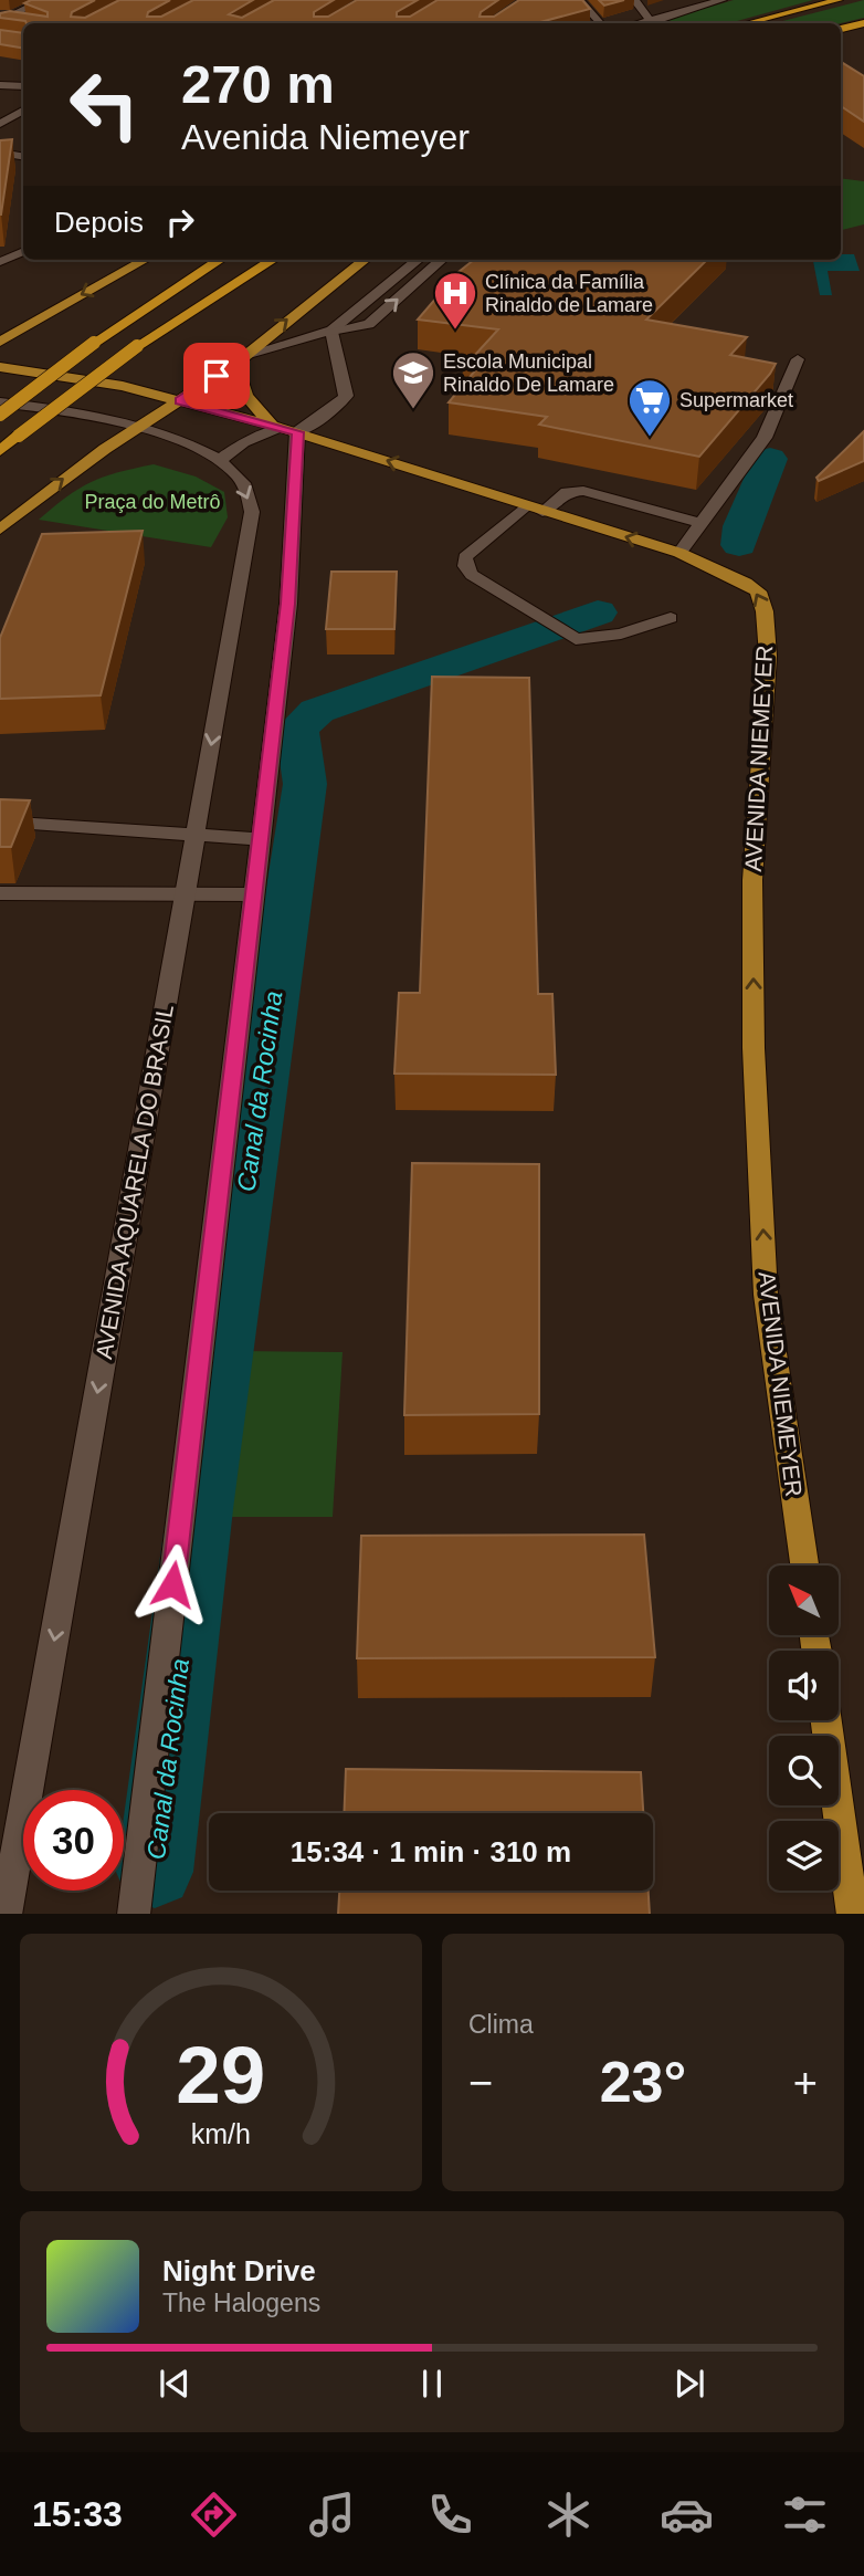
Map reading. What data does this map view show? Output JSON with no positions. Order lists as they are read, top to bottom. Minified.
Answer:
{"streets":{"main road":["AVENIDA NIEMEYER"],"street":["AVENIDA AQUARELA DO BRASIL"]},"one_way":["AVENIDA NIEMEYER"],"water":["Canal da Rocinha"],"parks":["Praça do Metrô"],"places":{"hospital":["Clínica da Família Rinaldo de Lamare"],"school or university":["Escola Municipal Rinaldo De Lamare"],"supermarket":["Supermarket"]},"north":"top left","page":{"turn":["270 m","Avenida Niemeyer"],"then":"Depois","limit":"30","trip":"15:34 · 1 min · 310 m","tile":"Clima","heat":["−","23°","+"],"song":["Night Drive","The Halogens"],"tabs":"15:33","gauge":["29","km/h"]}}
